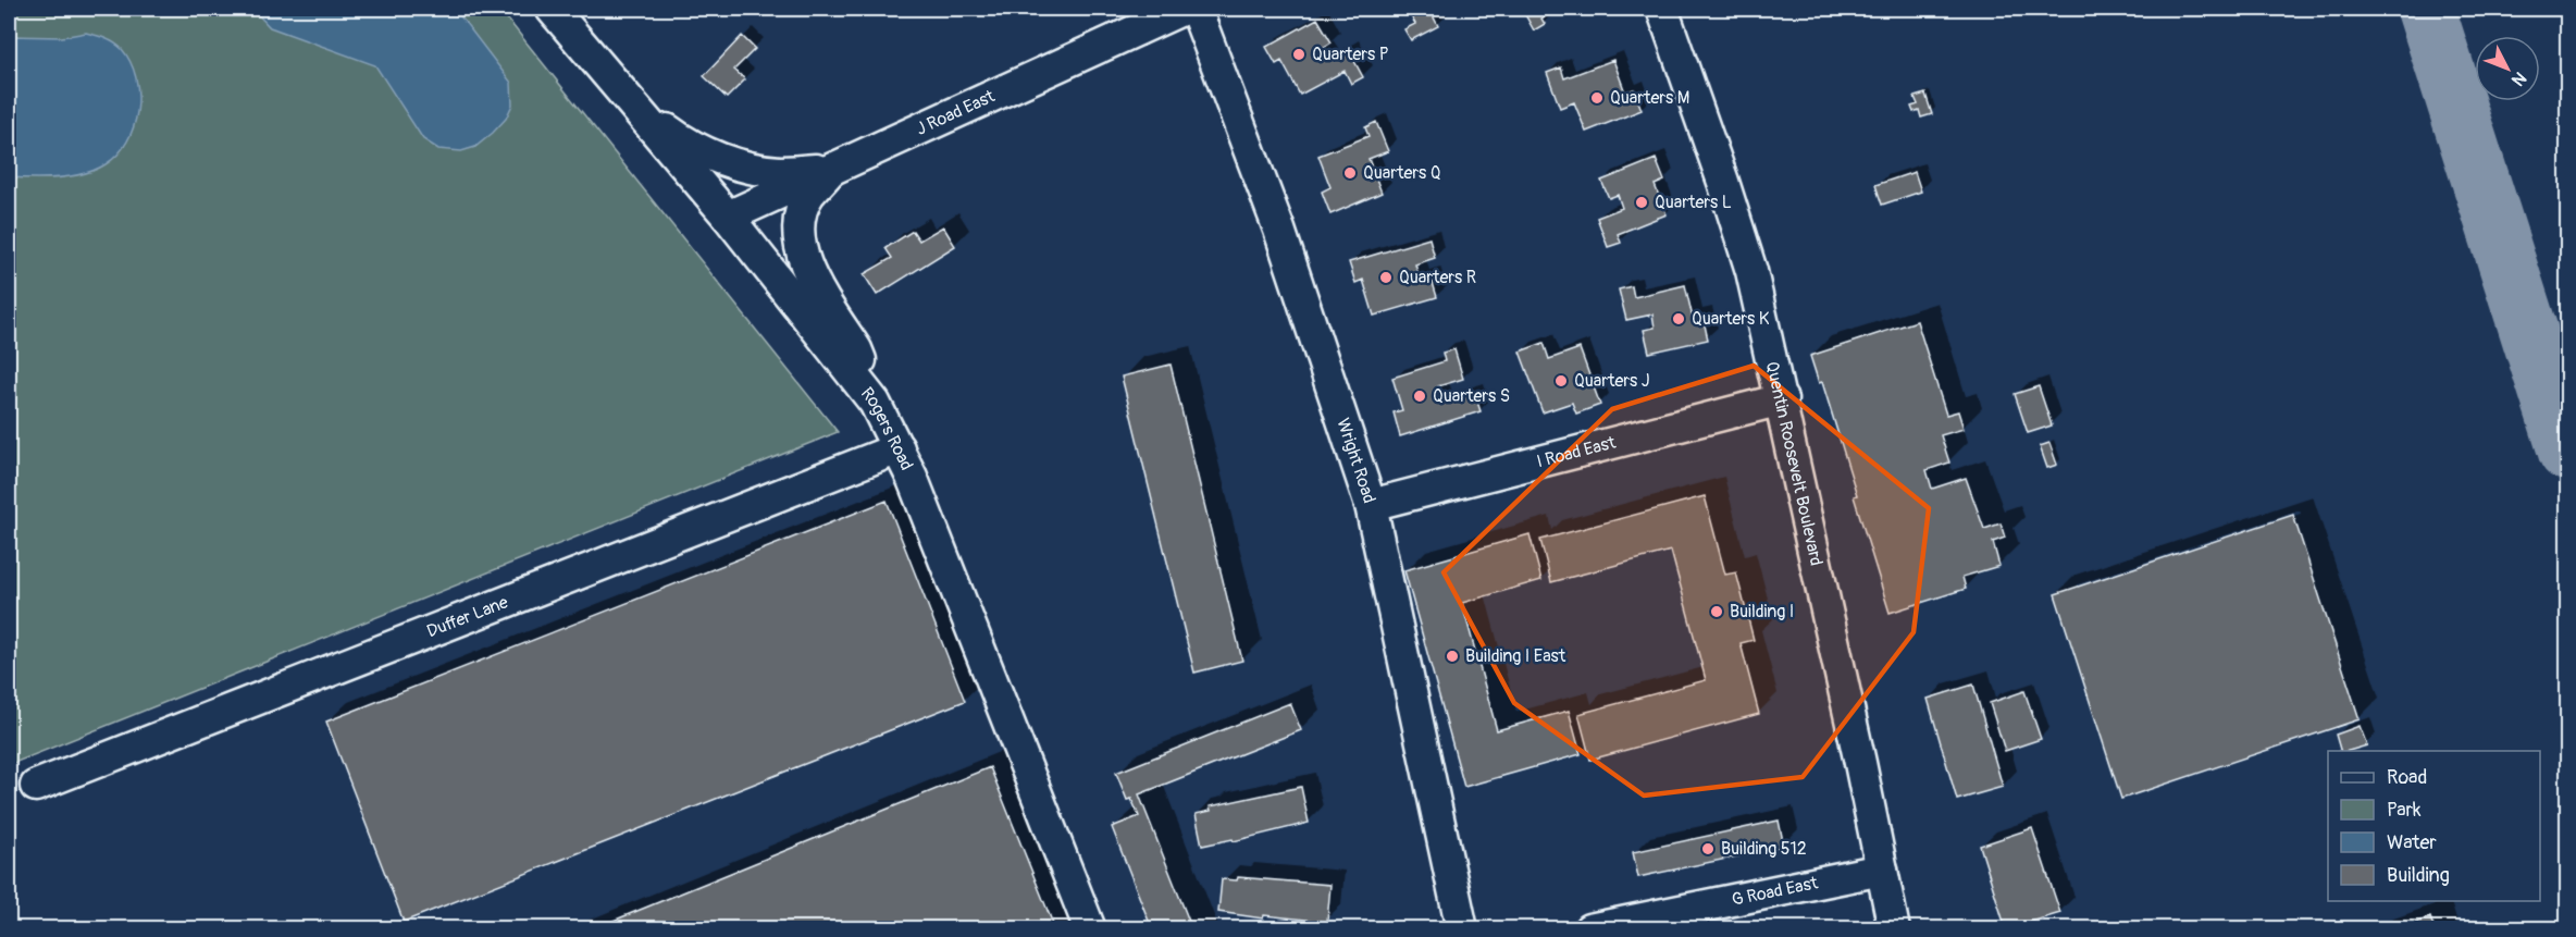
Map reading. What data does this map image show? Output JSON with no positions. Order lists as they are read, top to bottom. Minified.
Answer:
{"streets":{"street":["J Road East","Rogers Road","I Road East","Wright Road","Quentin Roosevelt Boulevard","Duffer Lane","G Road East"]},"crossings":[["J Road East","Rogers Road"],["Rogers Road","Duffer Lane"],["I Road East","Wright Road"],["I Road East","Quentin Roosevelt Boulevard"],["Quentin Roosevelt Boulevard","G Road East"]],"places":["Quarters P","Quarters M","Quarters Q","Quarters L","Quarters R","Quarters K","Quarters J","Quarters S","Building I","Building I East","Building 512"],"legend":["Road","Park","Water","Building"],"north":"bottom right"}
